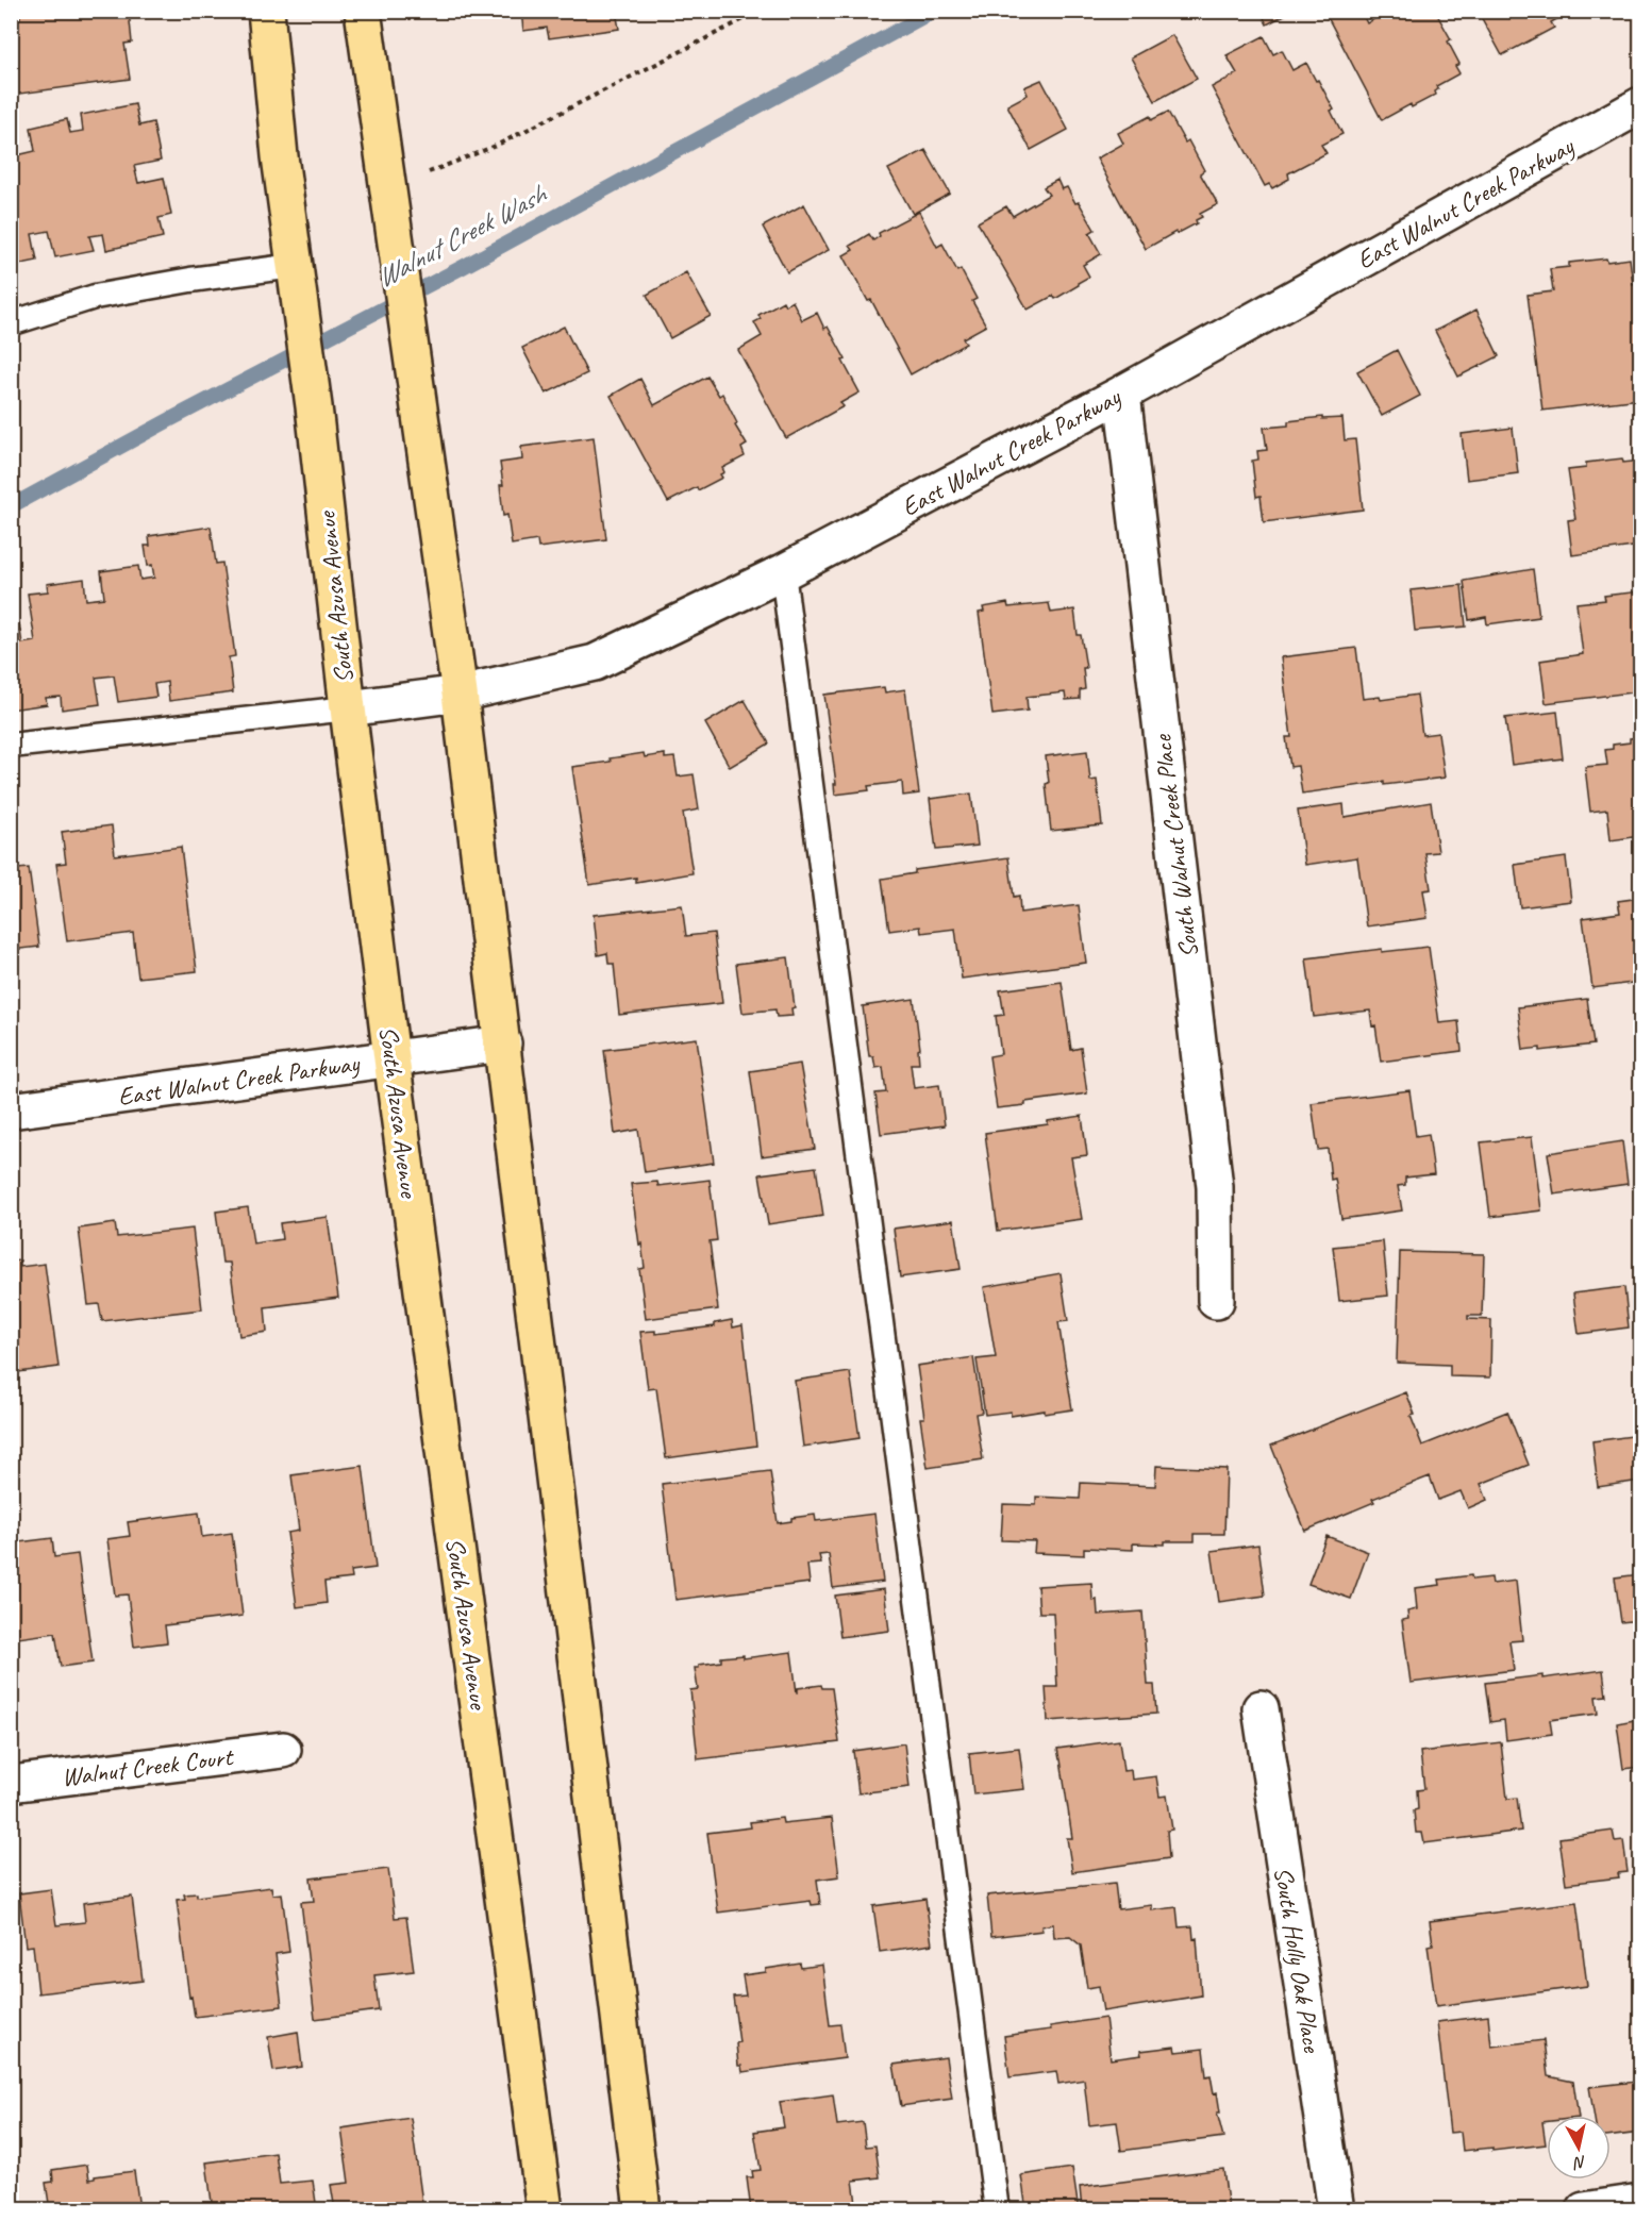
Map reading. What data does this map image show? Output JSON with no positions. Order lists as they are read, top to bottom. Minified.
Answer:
{"streets":{"main road":["South Azusa Avenue"],"street":["East Walnut Creek Parkway","South Walnut Creek Place","Walnut Creek Court","South Holly Oak Place"]},"crossings":[["East Walnut Creek Parkway","South Azusa Avenue"],["East Walnut Creek Parkway","South Walnut Creek Place"]],"water":["Walnut Creek Wash"],"north":"bottom"}
